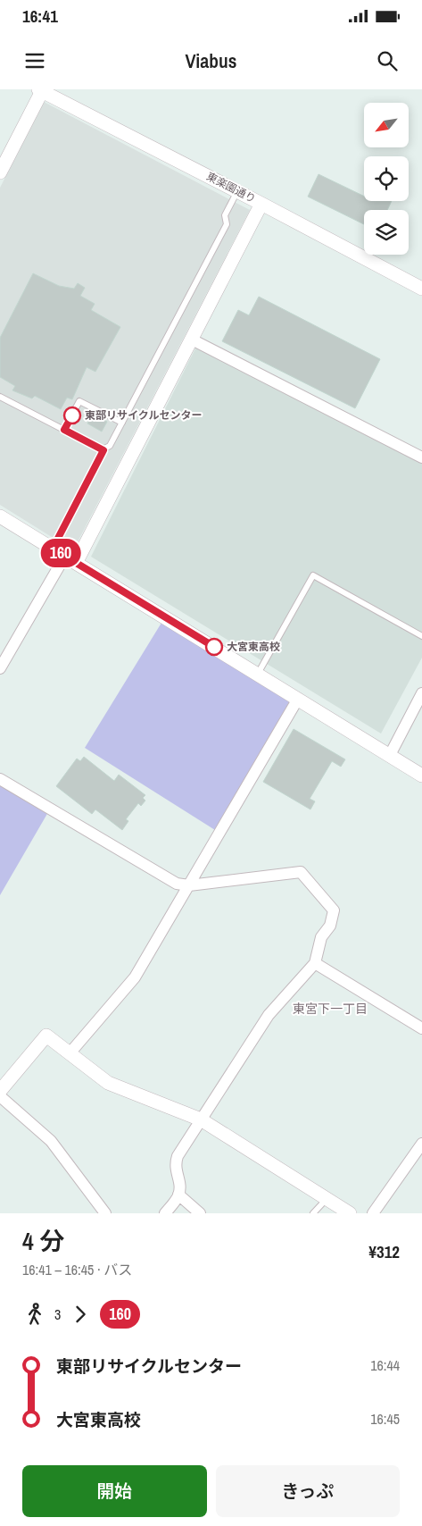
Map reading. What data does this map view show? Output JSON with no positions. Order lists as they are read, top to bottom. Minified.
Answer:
{"streets":{"street":["東楽園通り"]},"districts":["東宮下一丁目"],"places":["東部リサイクルセンター","大宮東高校"],"lines":["bus line 160"],"north":"bottom left","page":{"status":"16:41","header":"Viabus","on_map":"160","heading":["4 分","16:41 – 16:45 · バス","¥312"],"legs":["3","160"],"list":[{"name":"東部リサイクルセンター","value":"16:44"},{"name":"大宮東高校","value":"16:45"}],"buttons":["開始","きっぷ"]}}
